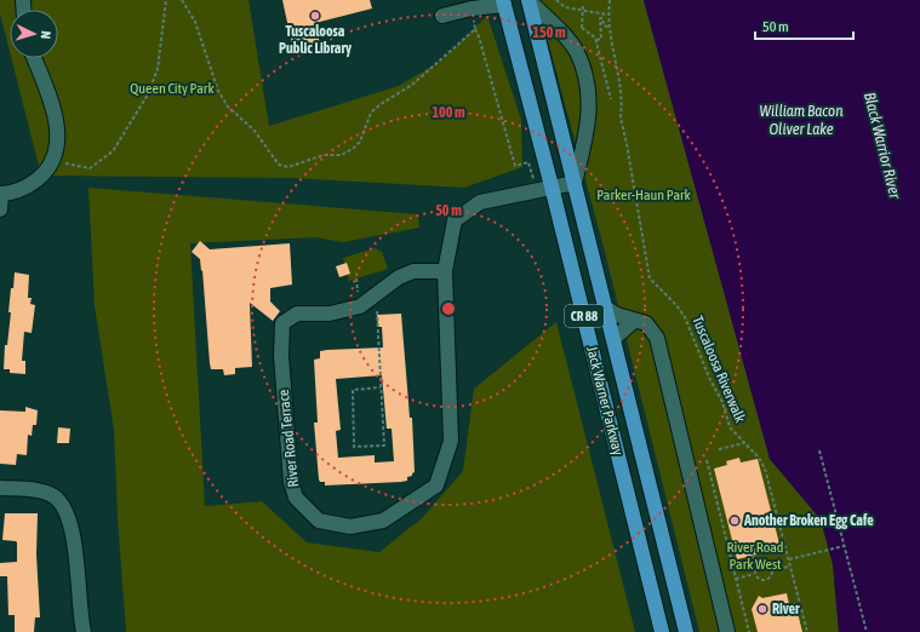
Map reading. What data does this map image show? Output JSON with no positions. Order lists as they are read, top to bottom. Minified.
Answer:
{"streets":{"main road":["CR 88","Jack Warner Parkway"],"street":["River Road Terrace"],"path":["Tuscaloosa Riverwalk"]},"crossings":[["Jack Warner Parkway","River Road Terrace"]],"water":["William Bacon Oliver Lake","Black Warrior River"],"parks":["Queen City Park","Parker-Haun Park","River Road Park West"],"places":["Tuscaloosa Public Library","Another Broken Egg Cafe","River"],"scale_bar":"50 m","north":"right","rings":["150 m","100 m","50 m"]}
